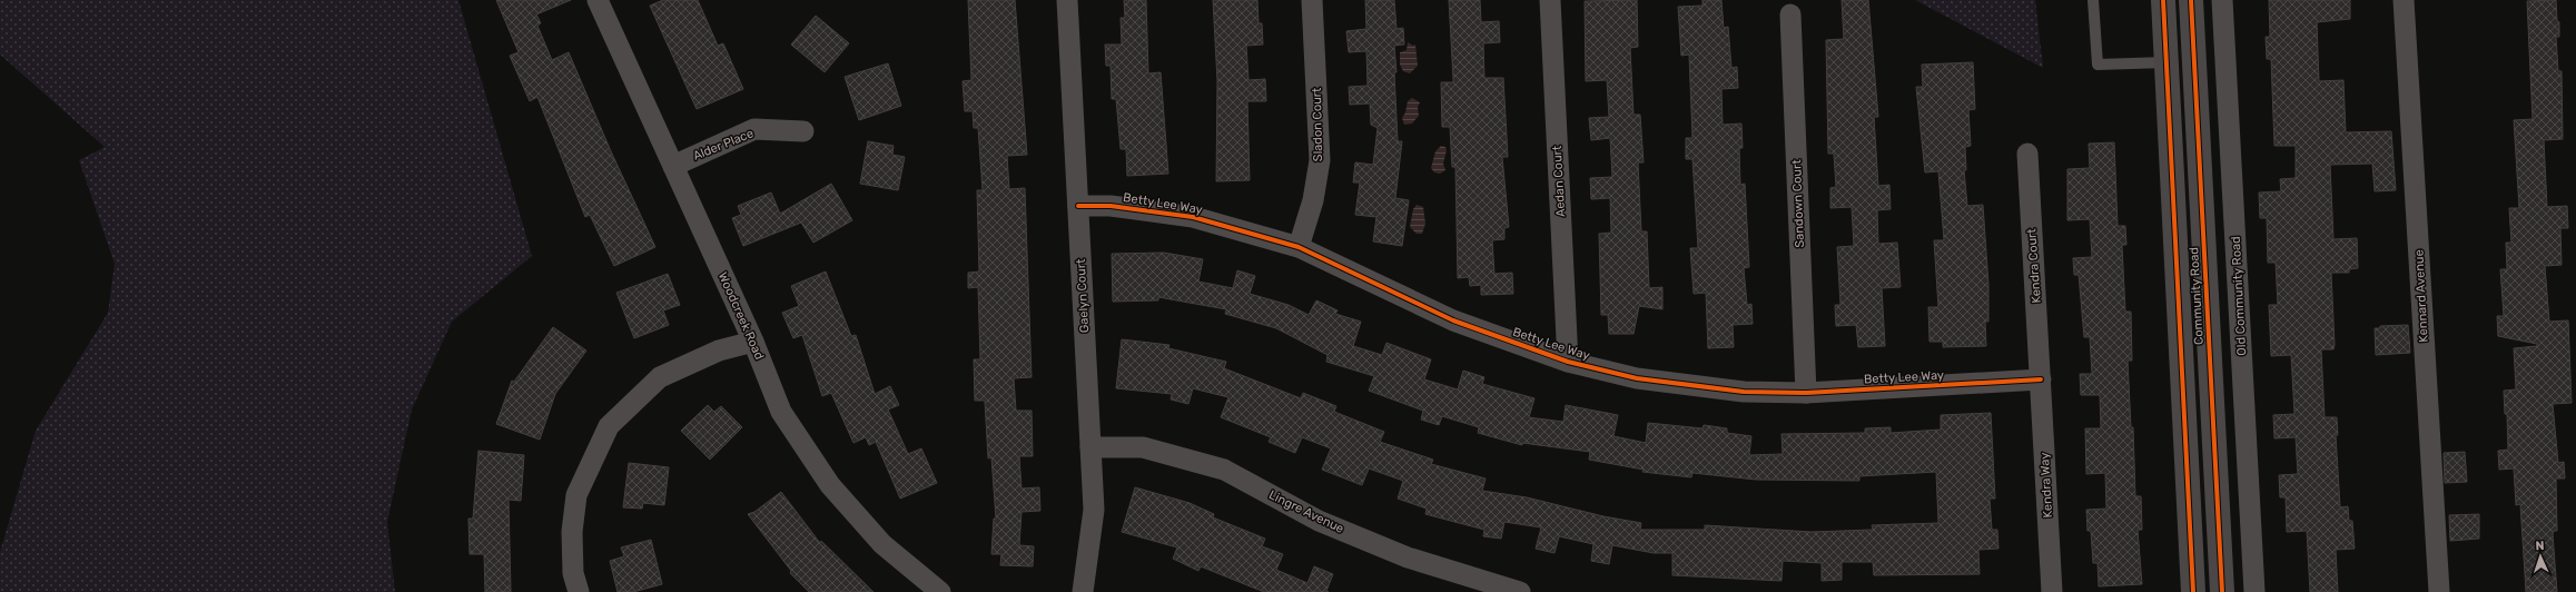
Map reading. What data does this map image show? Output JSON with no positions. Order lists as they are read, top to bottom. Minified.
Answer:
{"streets":{"main road":["Community Road"],"street":["Sladon Court","Alder Place","Aedan Court","Betty Lee Way","Sandown Court","Kendra Court","Gaelyn Court","Old Community Road","Kennard Avenue","Woodcreek Road","Kendra Way","Lingre Avenue"]},"crossings":[["Sladon Court","Betty Lee Way"],["Alder Place","Woodcreek Road"],["Aedan Court","Betty Lee Way"],["Betty Lee Way","Sandown Court"],["Betty Lee Way","Kendra Court"],["Betty Lee Way","Gaelyn Court"],["Betty Lee Way","Kendra Way"],["Kendra Court","Kendra Way"],["Gaelyn Court","Lingre Avenue"]],"north":"top"}
